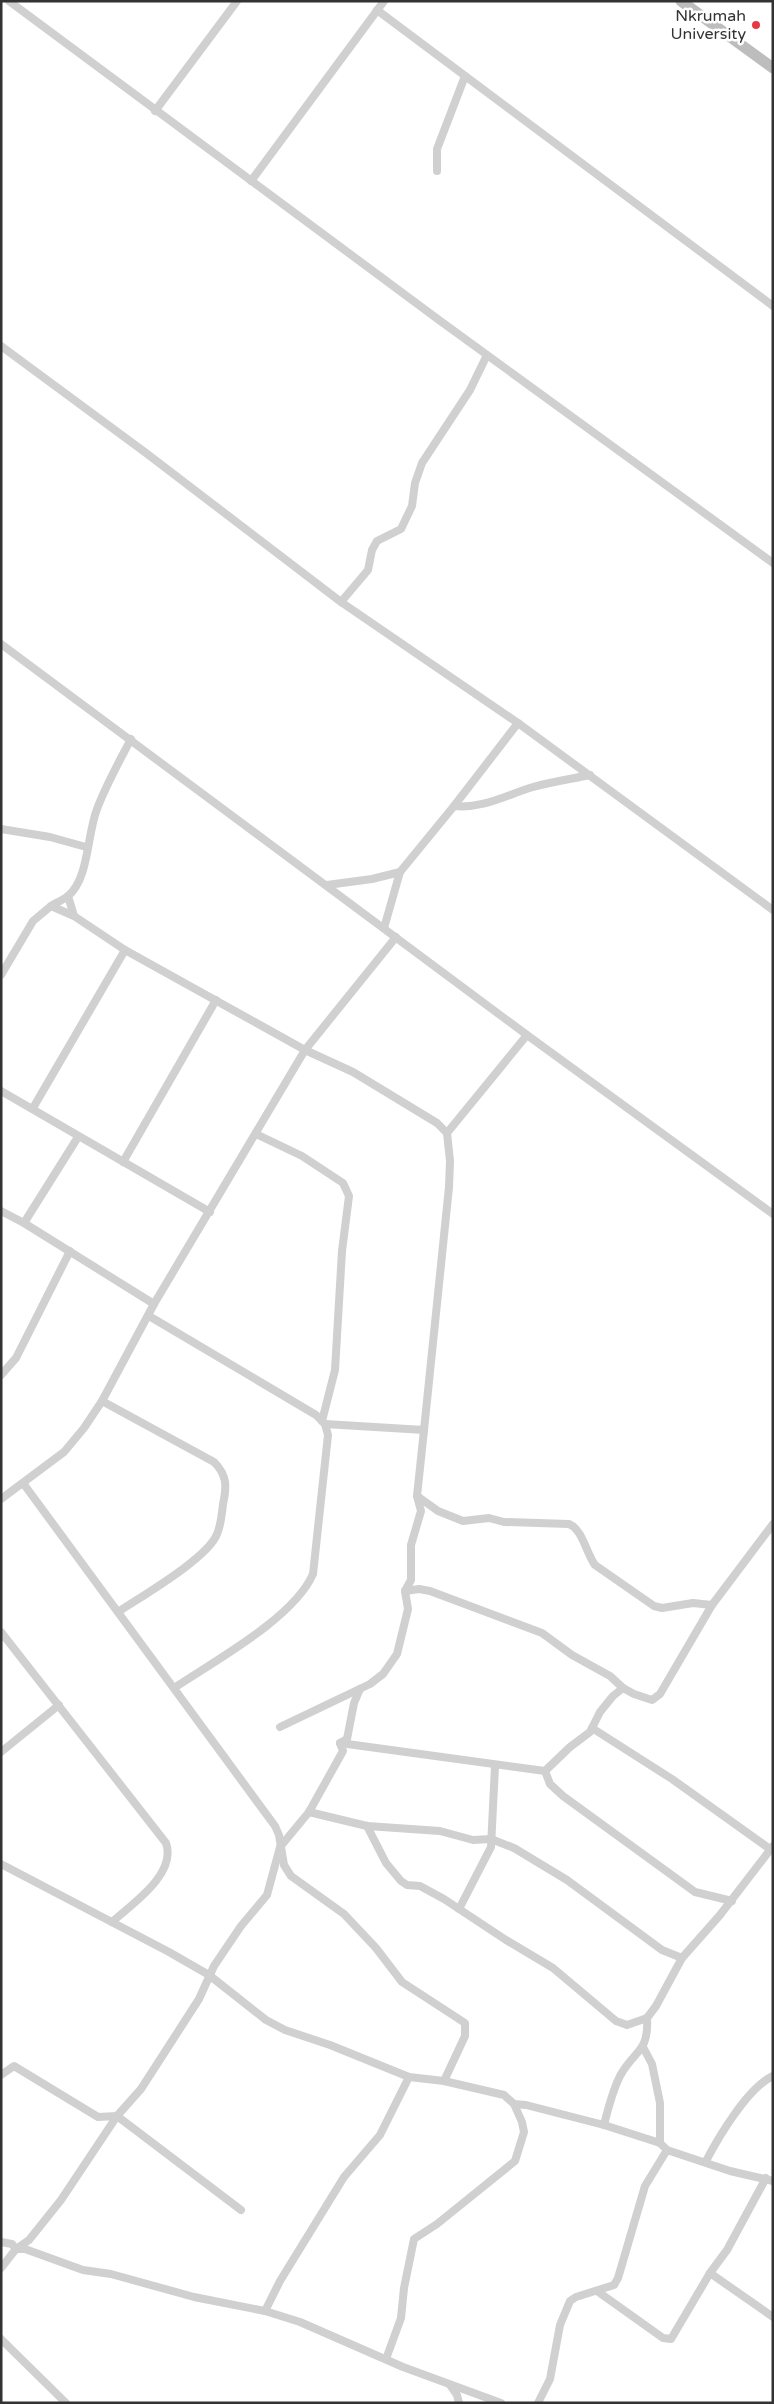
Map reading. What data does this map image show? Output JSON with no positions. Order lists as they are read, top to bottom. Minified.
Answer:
{"places":["Nkrumah University"]}
